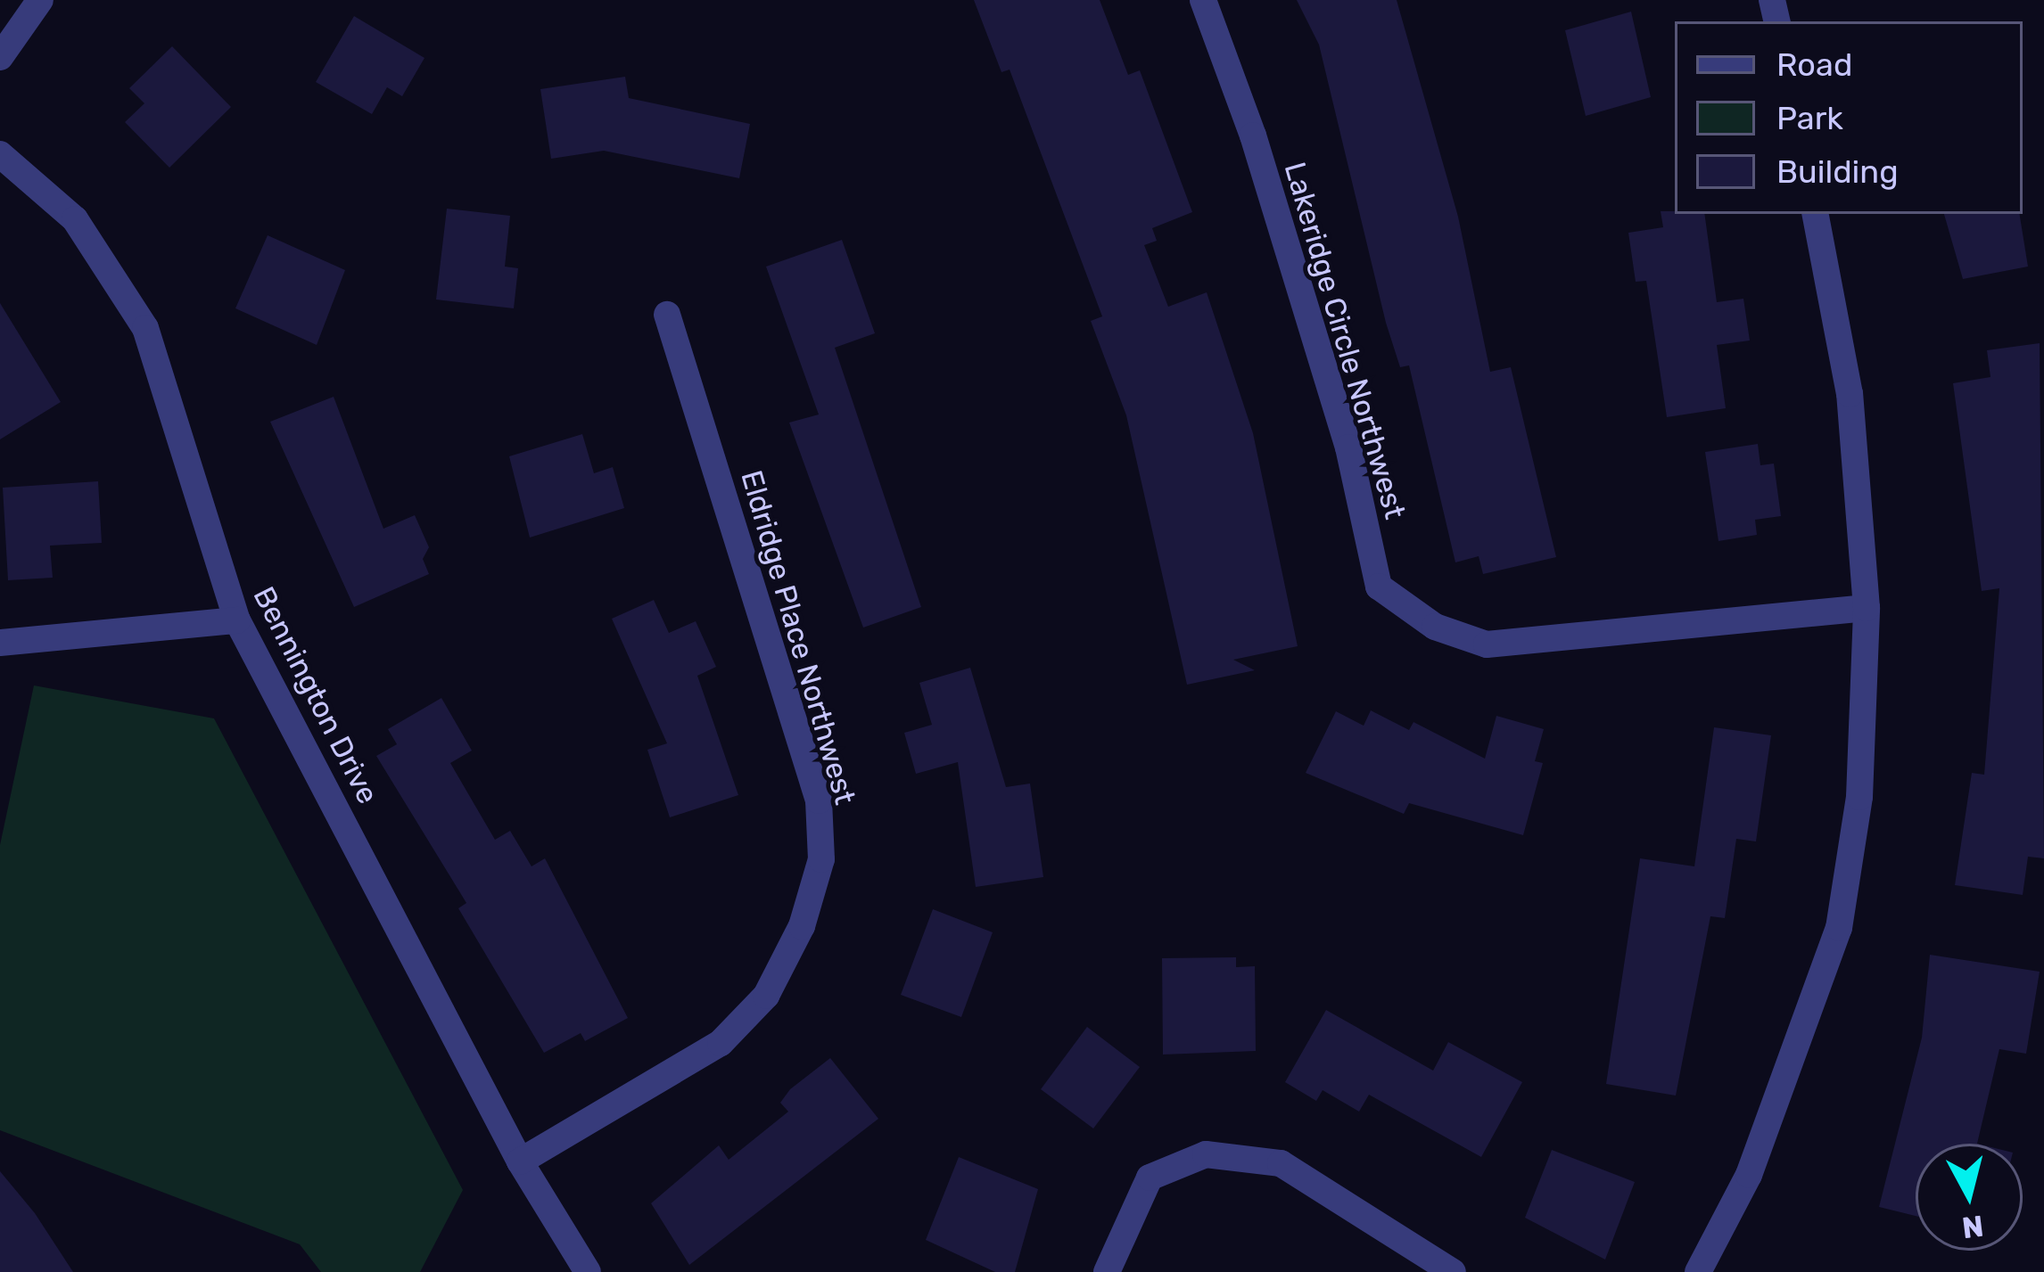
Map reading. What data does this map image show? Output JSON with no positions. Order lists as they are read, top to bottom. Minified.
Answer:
{"streets":{"street":["Lakeridge Circle Northwest","Eldridge Place Northwest","Bennington Drive"]},"crossings":[["Eldridge Place Northwest","Bennington Drive"]],"legend":["Road","Park","Building"],"north":"bottom"}
